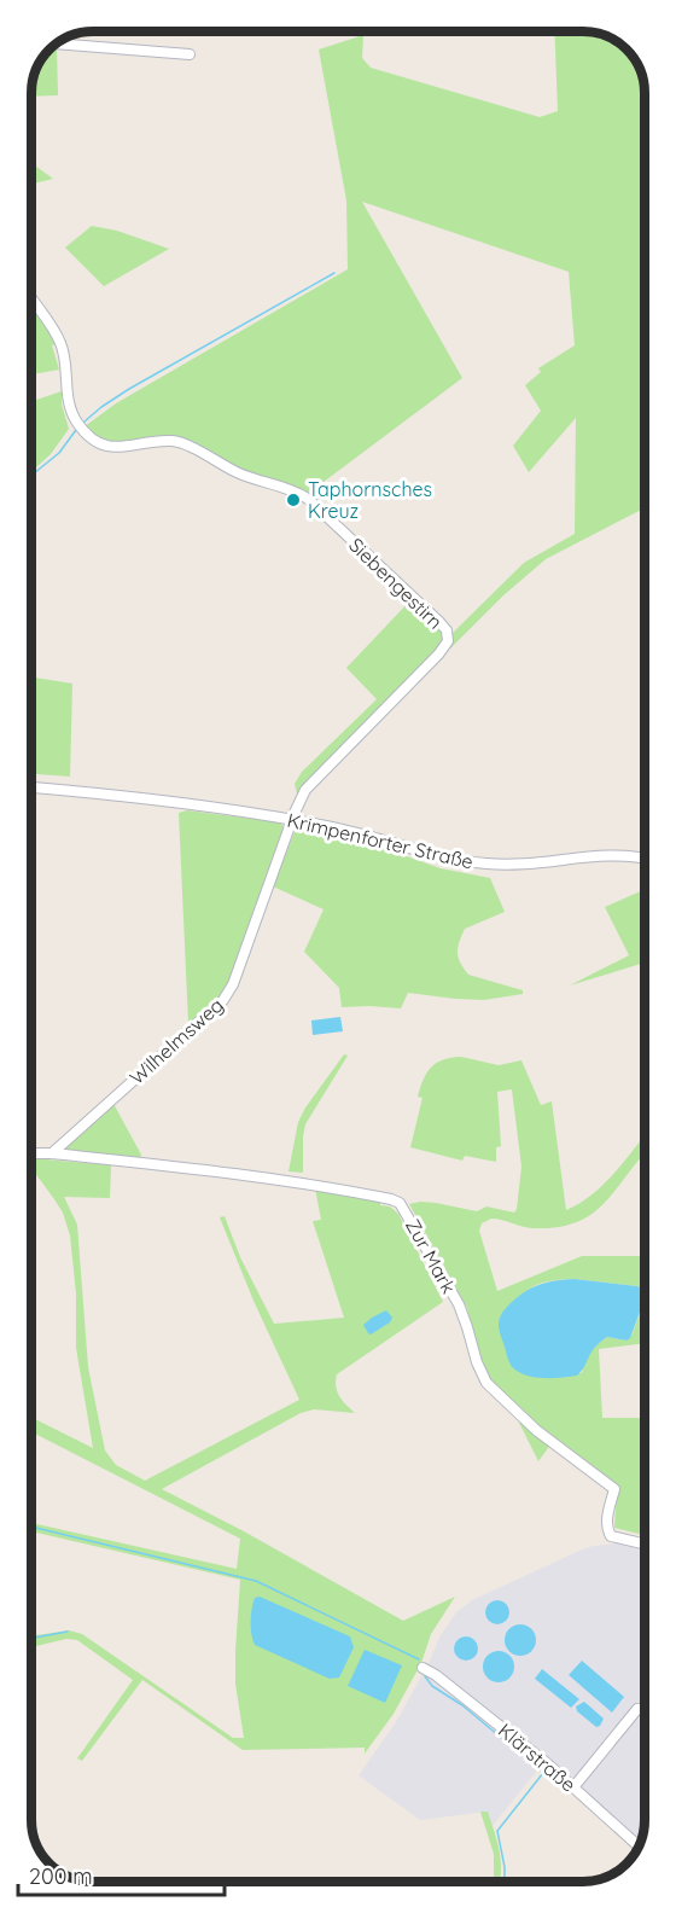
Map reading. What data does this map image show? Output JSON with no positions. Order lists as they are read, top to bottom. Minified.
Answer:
{"streets":{"street":["Siebengestirn","Krimpenforter Straße","Wilhelmsweg","Zur Mark","Klärstraße"]},"crossings":[["Siebengestirn","Krimpenforter Straße"],["Siebengestirn","Wilhelmsweg"],["Krimpenforter Straße","Wilhelmsweg"],["Wilhelmsweg","Zur Mark"]],"places":["Taphornsches Kreuz"],"scale_bar":"200 m"}
